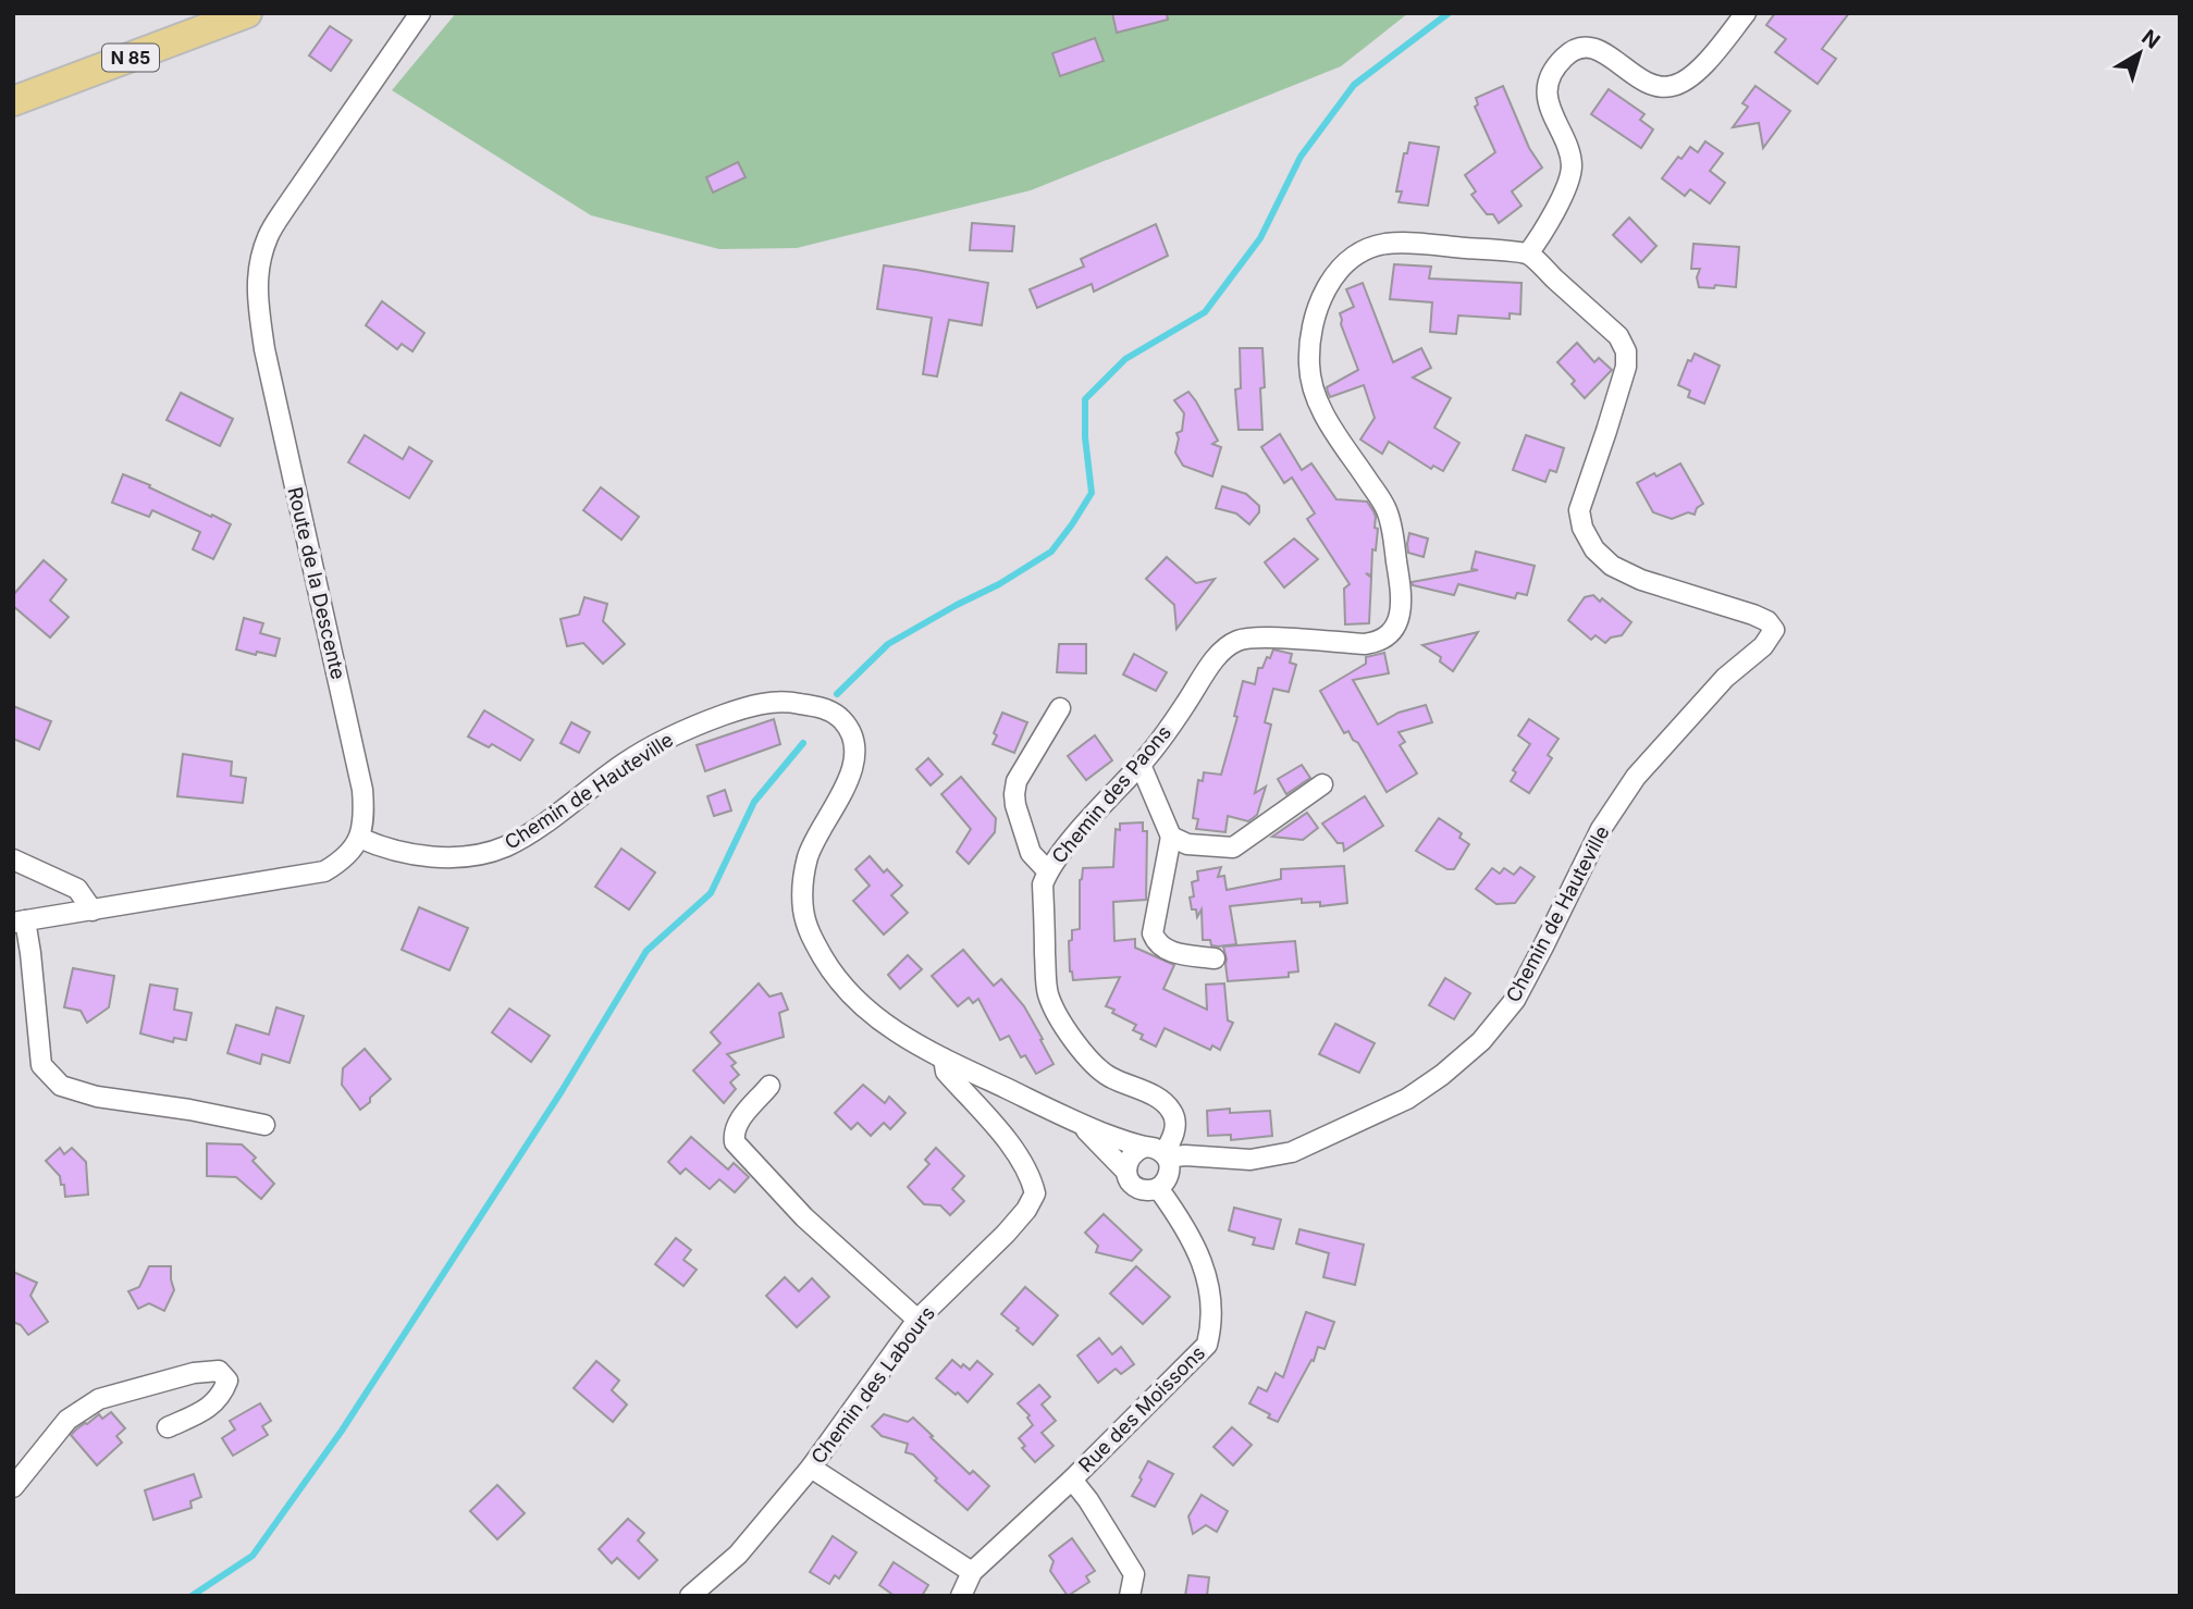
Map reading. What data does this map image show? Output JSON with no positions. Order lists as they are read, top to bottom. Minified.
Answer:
{"streets":{"main road":["N 85"],"street":["Route de la Descente","Chemin de Hauteville","Chemin des Paons","Chemin des Labours","Rue des Moissons"]},"crossings":[["Route de la Descente","Chemin de Hauteville"],["Chemin de Hauteville","Chemin des Paons"],["Chemin de Hauteville","Chemin des Labours"],["Chemin de Hauteville","Rue des Moissons"],["Chemin des Paons","Rue des Moissons"]],"north":"top right"}
